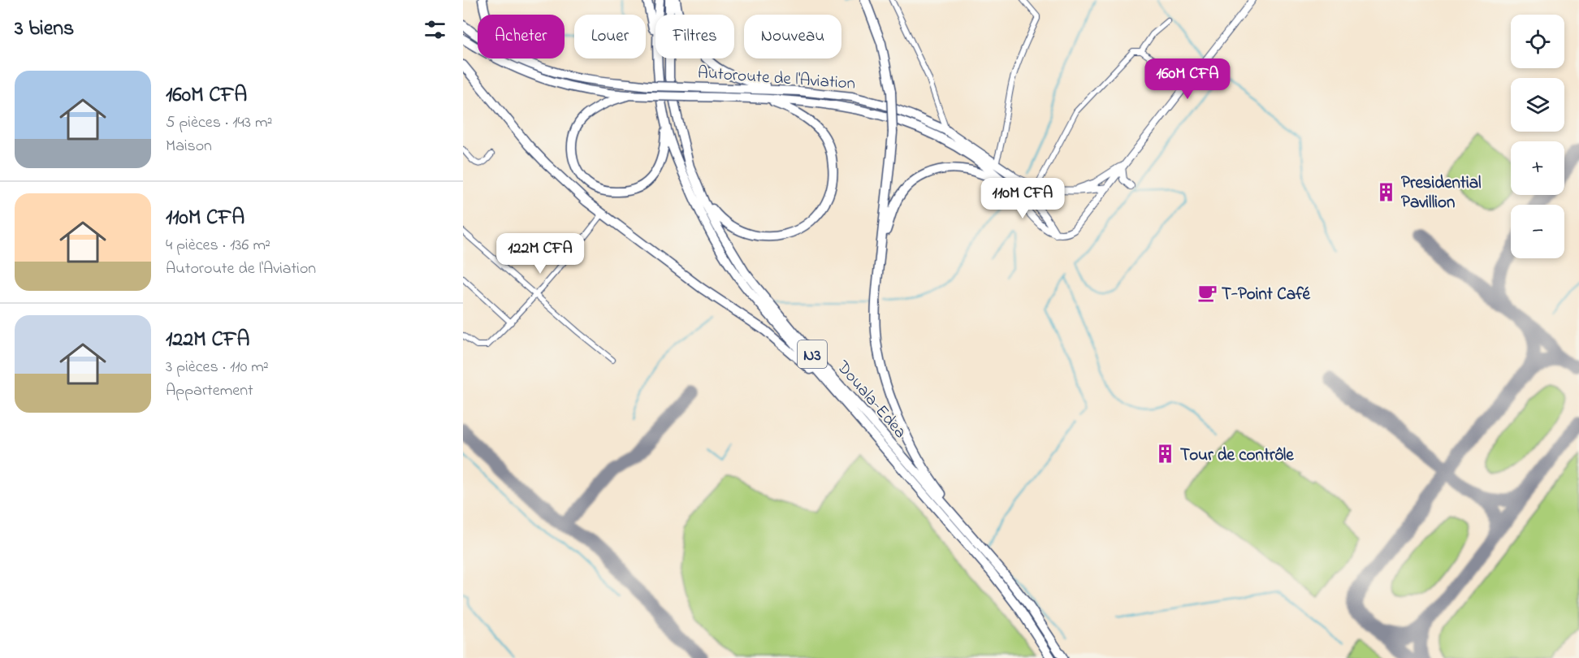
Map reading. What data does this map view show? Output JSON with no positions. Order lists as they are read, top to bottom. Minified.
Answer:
{"streets":{"highway":["Autoroute de l'Aviation","N3","Douala-Edea"]},"places":{"building":["Presidential Pavillion","Tour de contrôle"],"cafe":["T-Point Café"]},"page":{"heading":"3 biens","map_buttons":["+","−"],"chip":["Acheter","Louer","Filtres","Nouveau"],"list":[{"name":"160M CFA","note":"5 pièces · 143 m² · Maison"},{"name":"110M CFA","note":"4 pièces · 136 m² · Autoroute de l'Aviation"},{"name":"122M CFA","note":"3 pièces · 110 m² · Appartement"}],"price":["160M CFA","110M CFA","122M CFA"]}}
